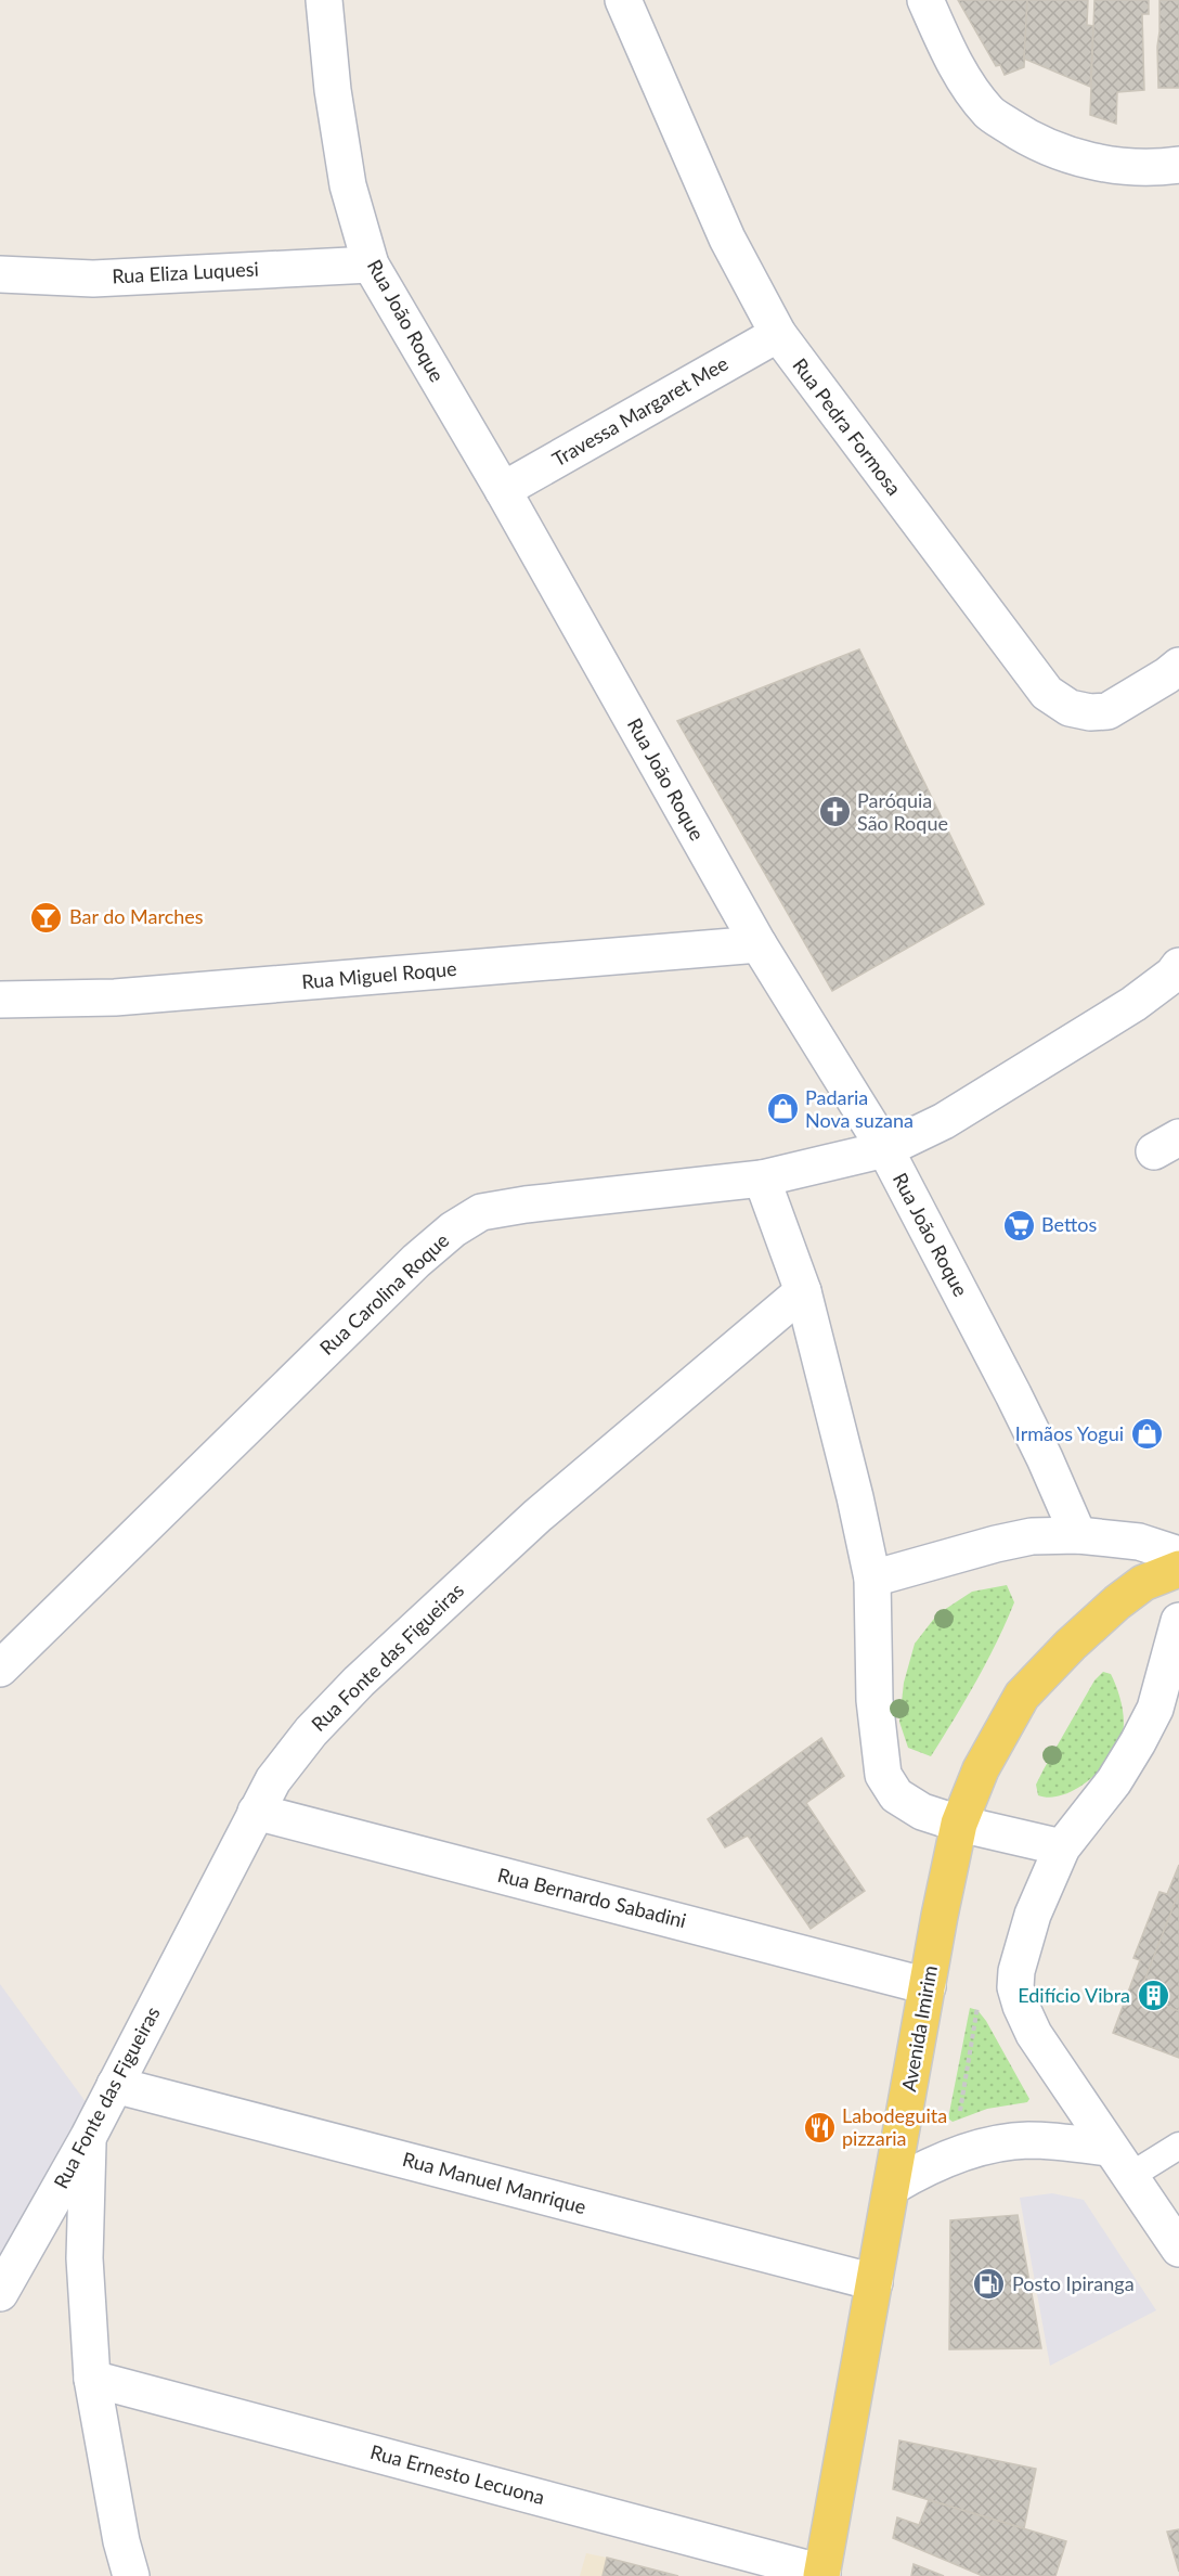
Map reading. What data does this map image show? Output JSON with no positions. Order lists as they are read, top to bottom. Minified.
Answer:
{"streets":{"main road":["Avenida Imirim"],"street":["Rua Eliza Luquesi","Rua João Roque","Travessa Margaret Mee","Rua Pedra Formosa","Rua Miguel Roque","Rua Carolina Roque","Rua Fonte das Figueiras","Rua Bernardo Sabadini","Rua Manuel Manrique","Rua Ernesto Lecuona"]},"crossings":[["Rua Eliza Luquesi","Rua João Roque"],["Rua João Roque","Travessa Margaret Mee"],["Rua João Roque","Rua Miguel Roque"],["Rua João Roque","Rua Carolina Roque"],["Travessa Margaret Mee","Rua Pedra Formosa"],["Rua Fonte das Figueiras","Rua Bernardo Sabadini"],["Rua Fonte das Figueiras","Rua Manuel Manrique"],["Rua Bernardo Sabadini","Avenida Imirim"],["Avenida Imirim","Rua Manuel Manrique"],["Avenida Imirim","Rua Ernesto Lecuona"]],"places":{"church":["Paróquia São Roque"],"bar":["Bar do Marches"],"shop":["Padaria Nova suzana","Irmãos Yogui"],"supermarket":["Bettos"],"building":["Edifício Vibra"],"restaurant":["Labodeguita pizzaria"],"fuel station":["Posto Ipiranga"]}}
